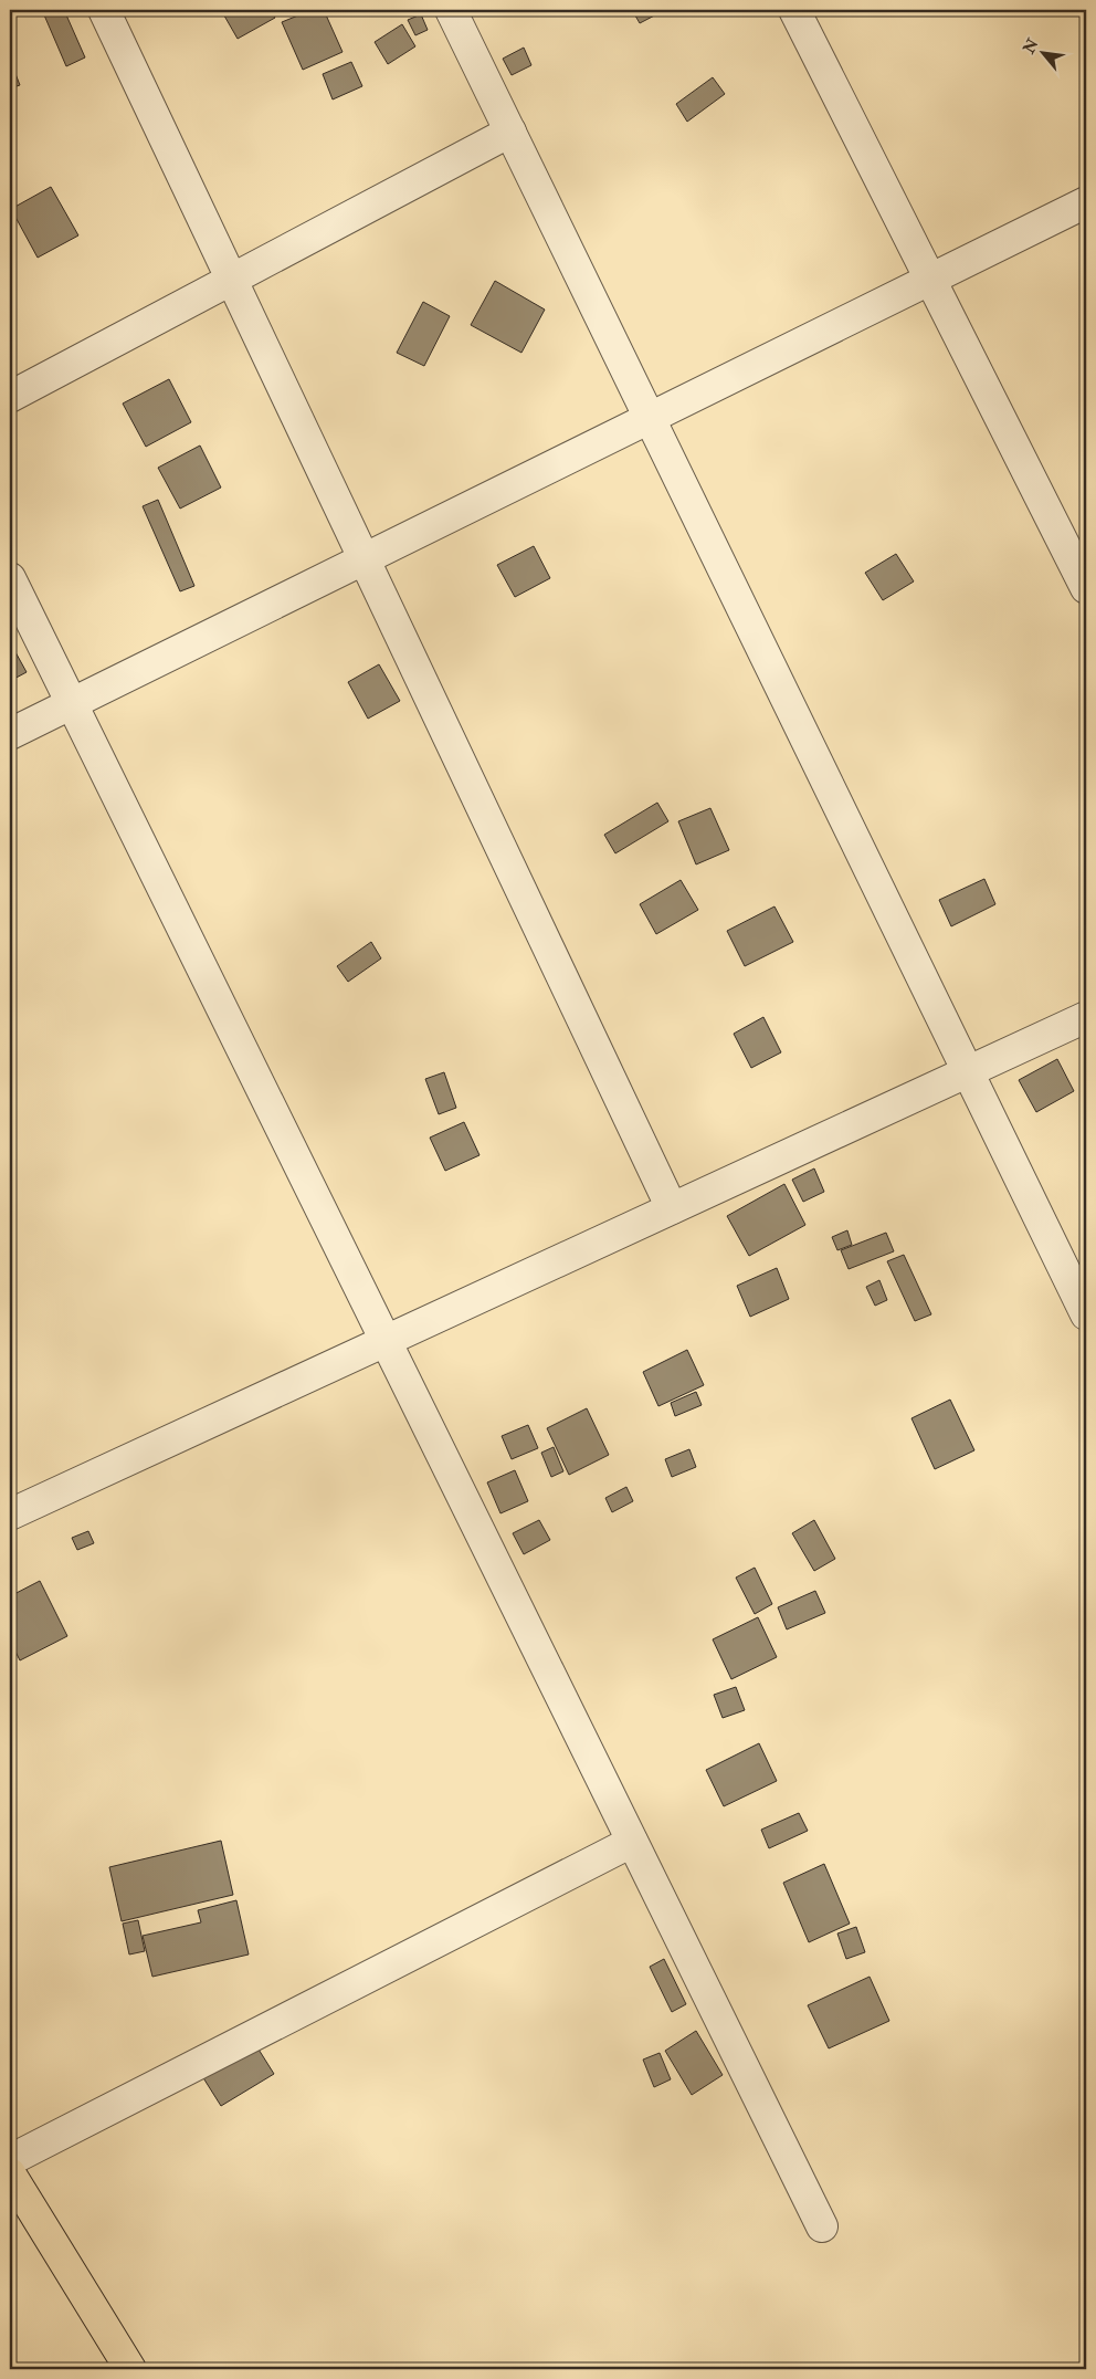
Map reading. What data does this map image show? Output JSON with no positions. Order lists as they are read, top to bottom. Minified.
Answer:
{"north":"top left"}
